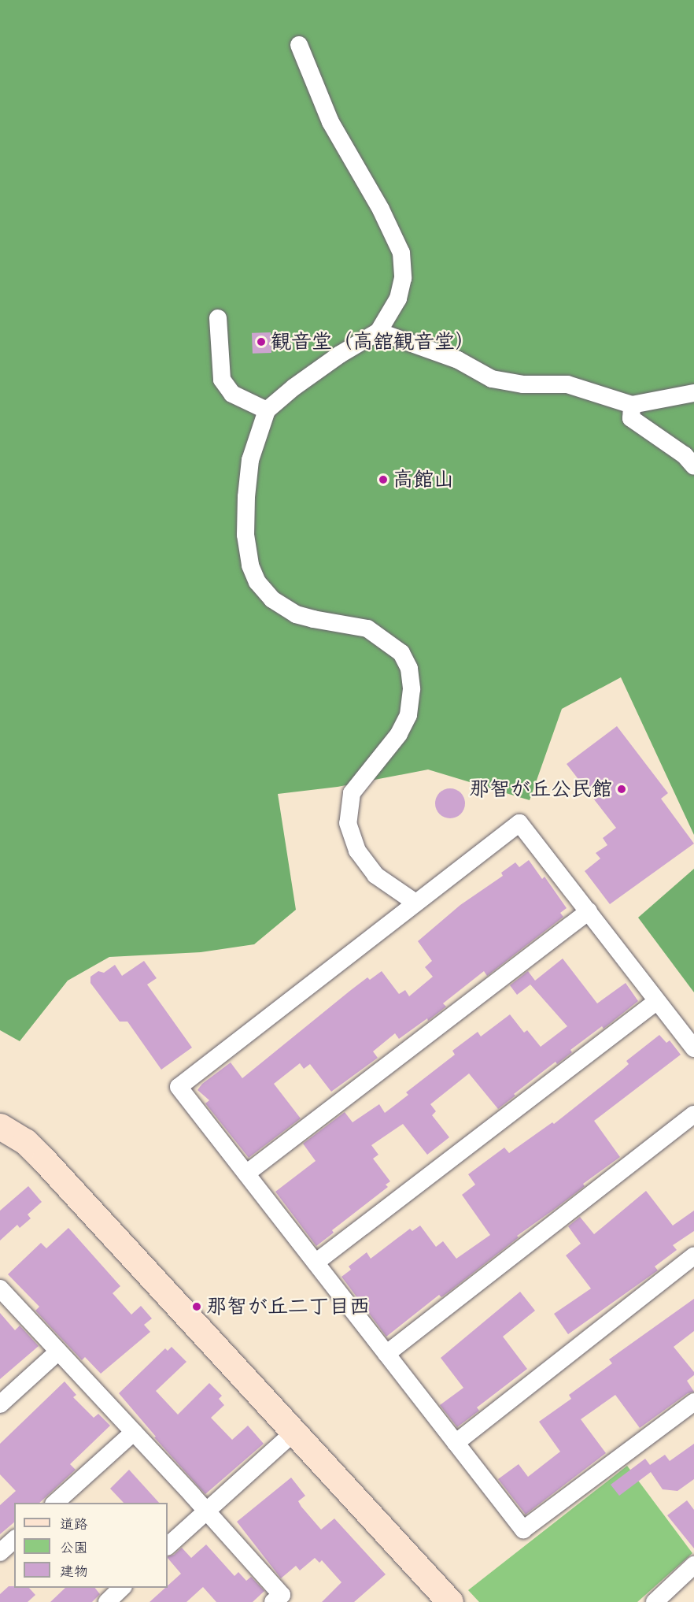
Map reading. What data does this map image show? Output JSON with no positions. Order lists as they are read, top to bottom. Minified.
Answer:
{"places":["観音堂（高舘観音堂）","高館山","那智が丘公民館","那智が丘二丁目西"],"legend":["道路","公園","建物"]}
